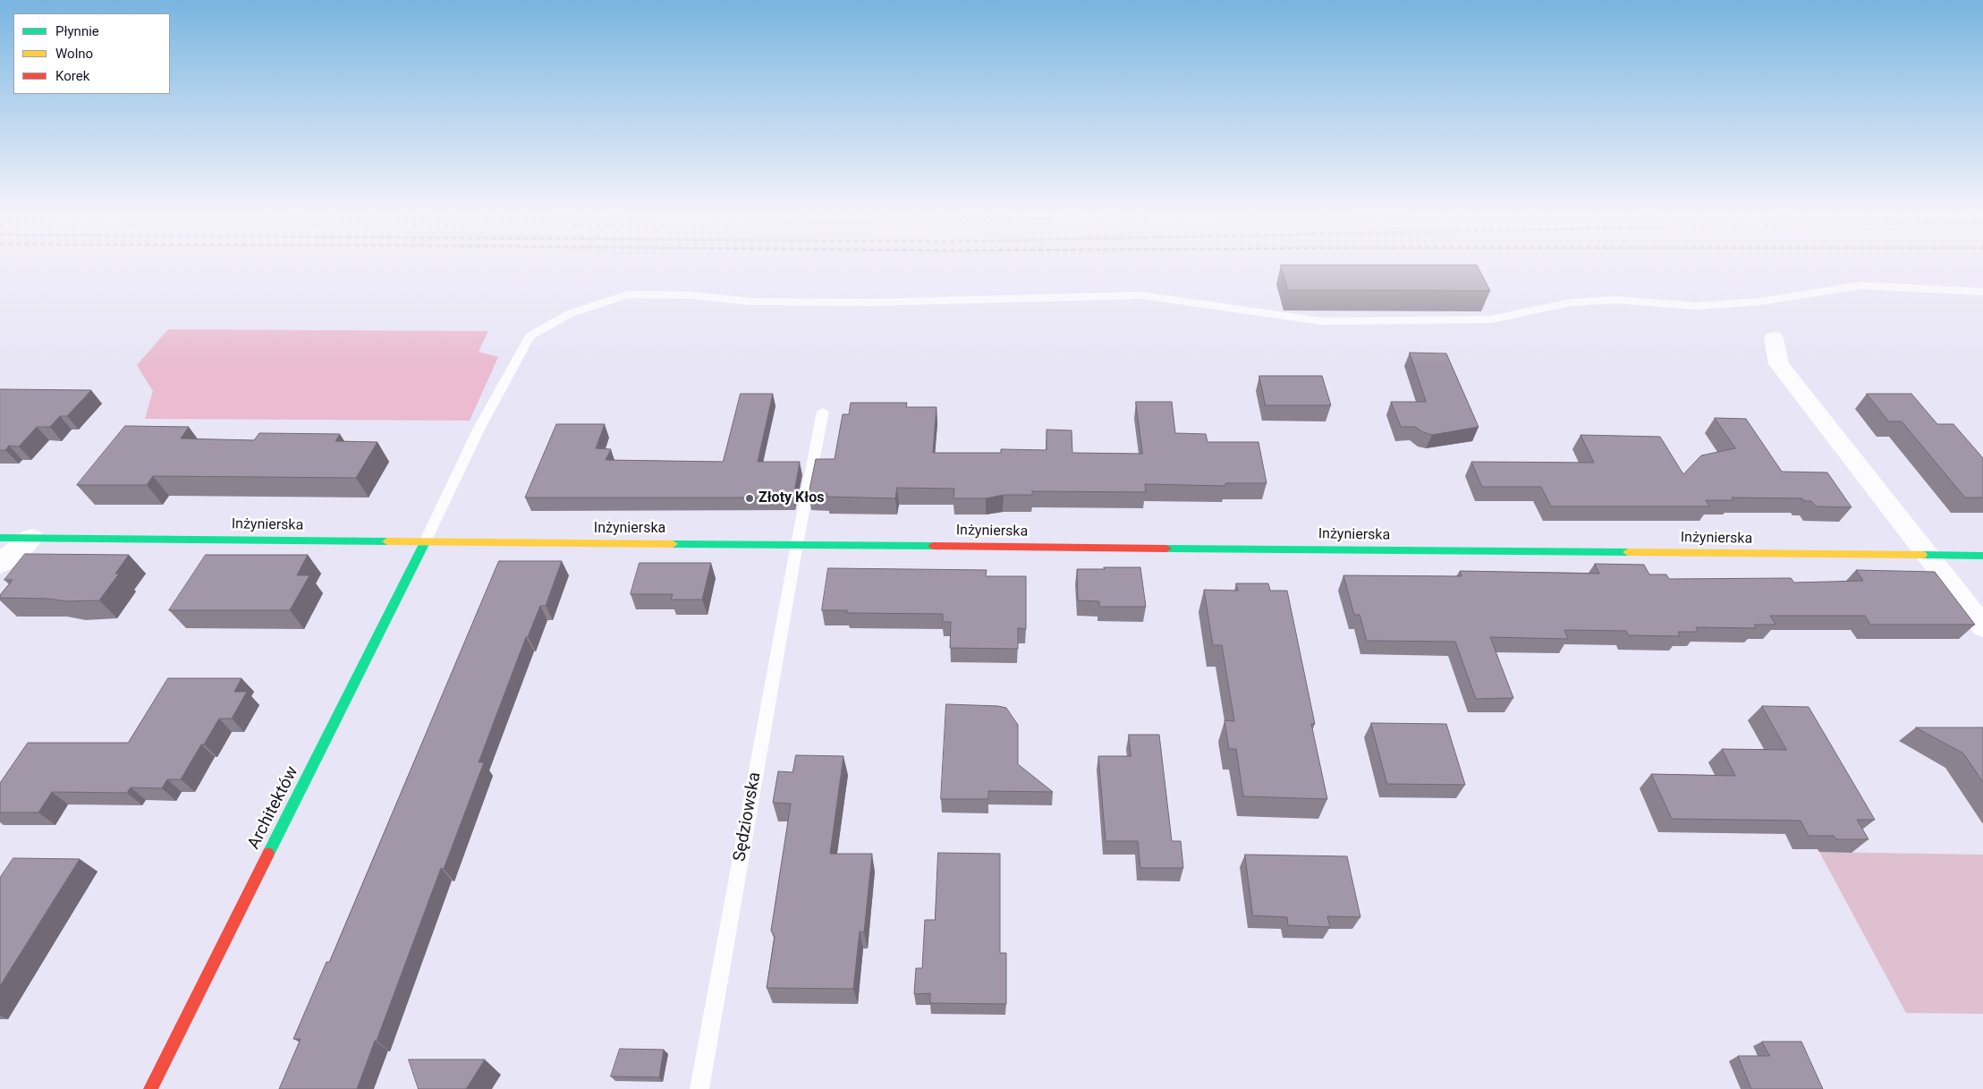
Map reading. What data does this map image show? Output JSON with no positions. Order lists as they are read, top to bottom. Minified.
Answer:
{"streets":{"street":["Inżynierska","Architektów"],"lane":["Sędziowska"]},"crossings":[["Inżynierska","Architektów"],["Inżynierska","Sędziowska"]],"places":["Złoty Kłos"],"legend":["Płynnie","Wolno","Korek"]}
